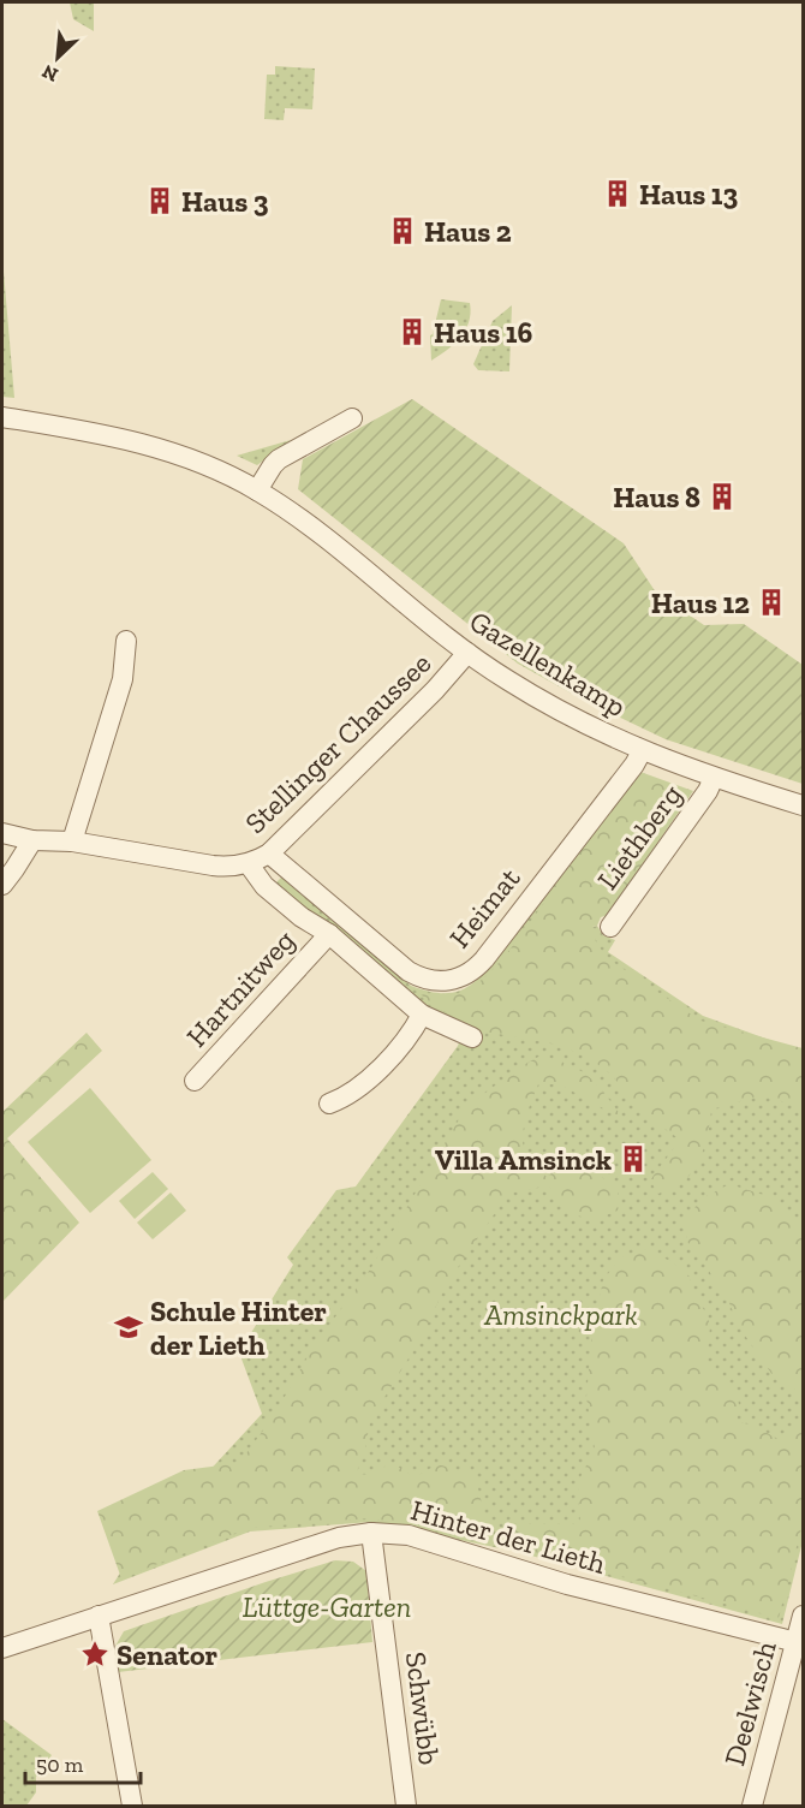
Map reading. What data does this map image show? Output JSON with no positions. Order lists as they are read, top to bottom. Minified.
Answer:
{"streets":{"street":["Gazellenkamp","Stellinger Chaussee","Liethberg","Heimat","Hartnitweg","Hinter der Lieth","Deelwisch","Schwübb"]},"crossings":[["Gazellenkamp","Stellinger Chaussee"],["Gazellenkamp","Liethberg"],["Gazellenkamp","Heimat"],["Stellinger Chaussee","Heimat"],["Hinter der Lieth","Deelwisch"],["Hinter der Lieth","Schwübb"]],"parks":["Amsinckpark","Lüttge-Garten"],"places":{"building":["Haus 13","Haus 3","Haus 2","Haus 16","Haus 8","Haus 12","Villa Amsinck"],"school or university":["Schule Hinter der Lieth"],"place":["Senator"]},"scale_bar":"50 m","north":"bottom left"}
